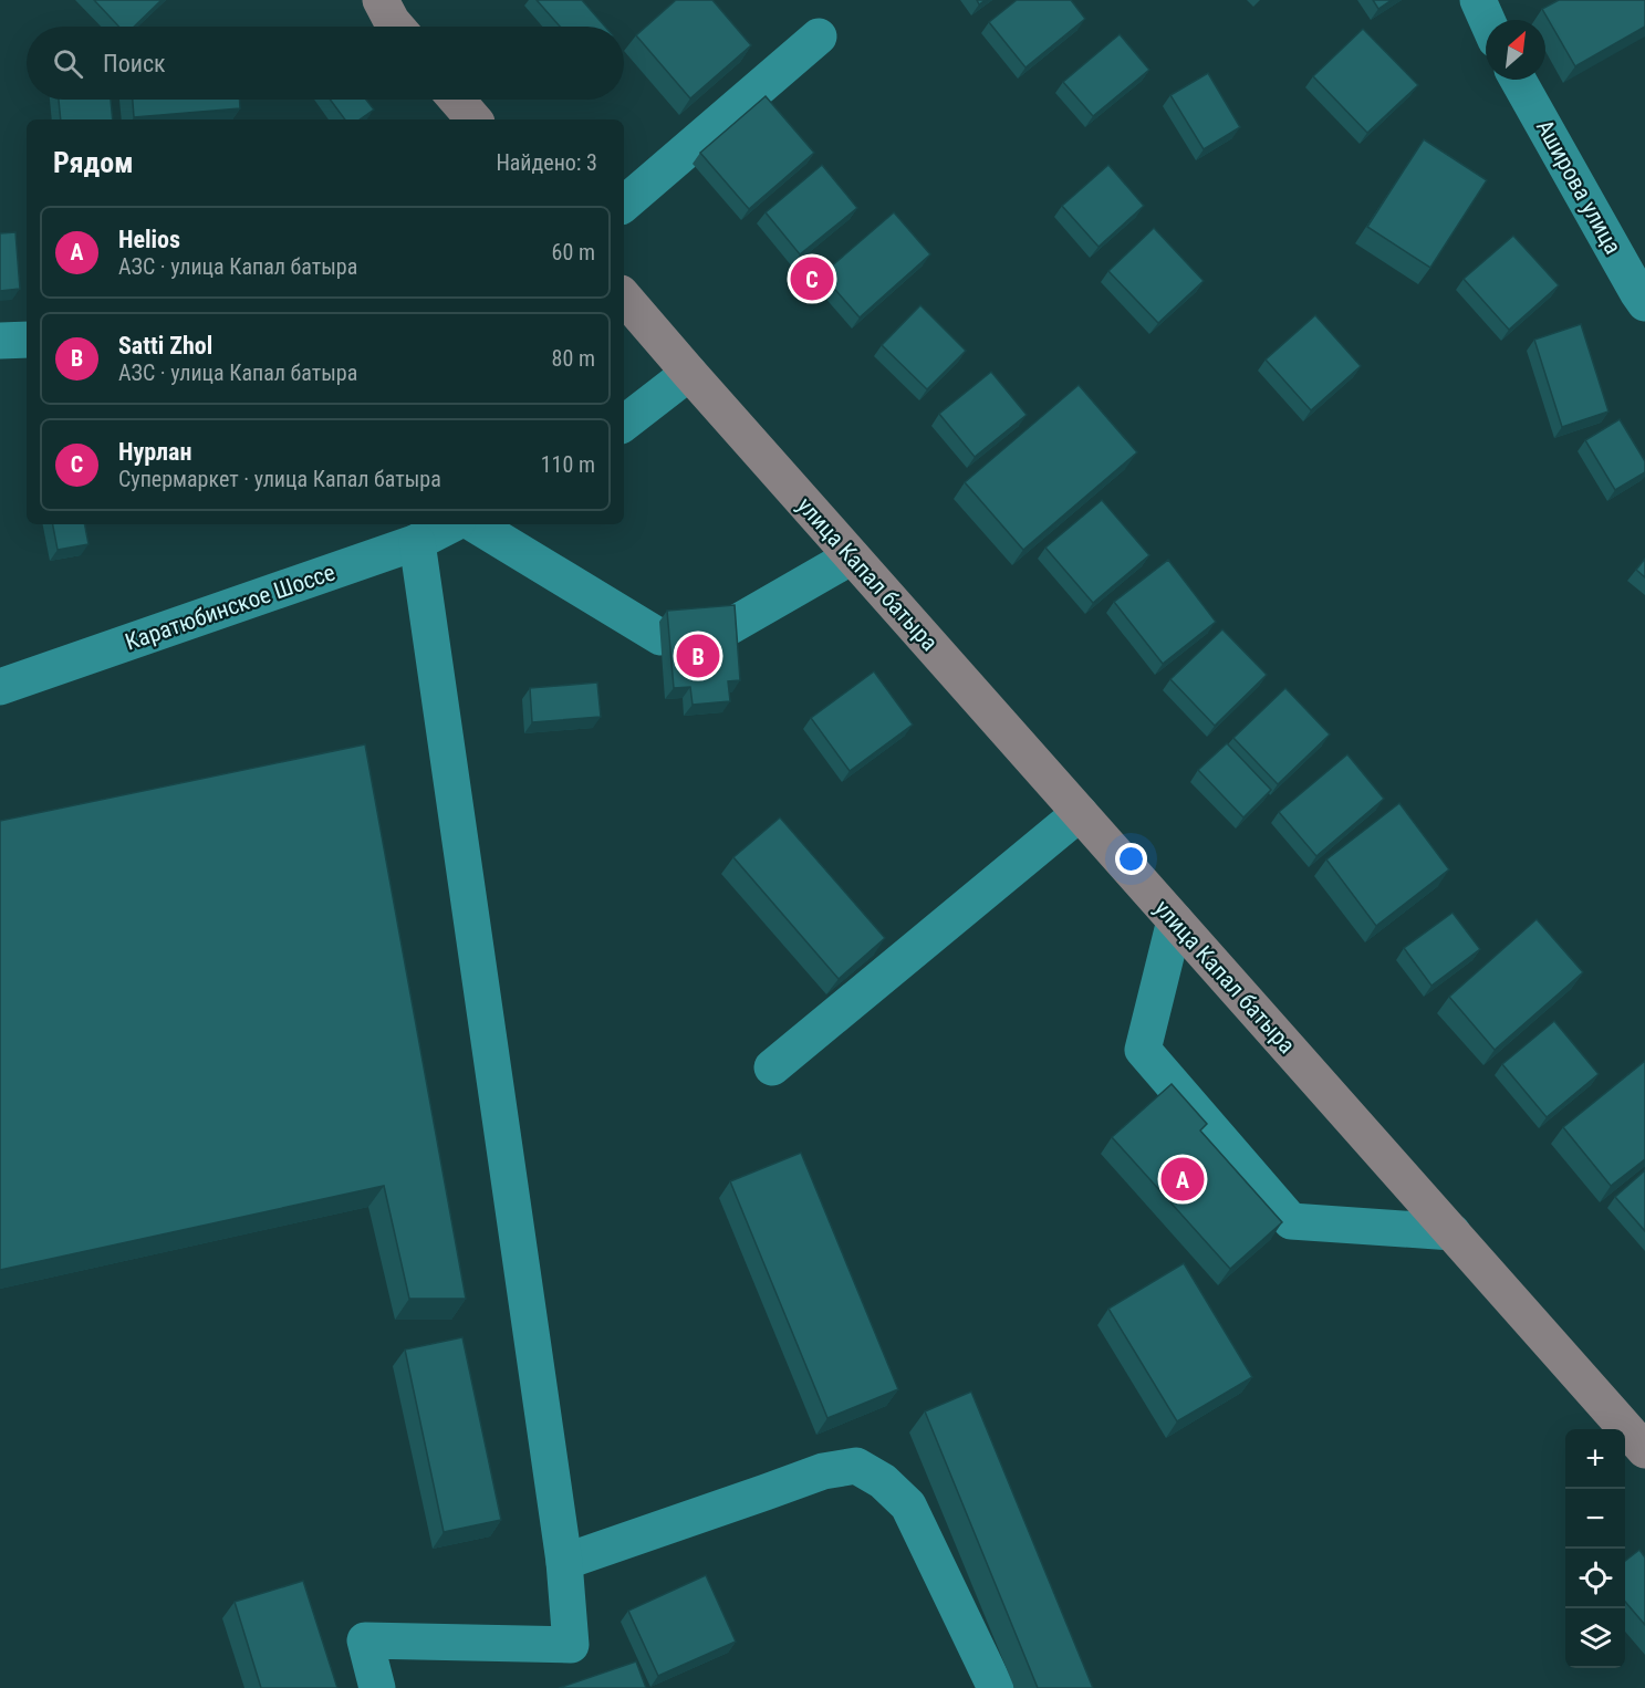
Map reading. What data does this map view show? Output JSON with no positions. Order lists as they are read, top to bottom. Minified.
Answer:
{"streets":{"main road":["улица Капал батыра"],"street":["Аширова улица","Каратюбинское Шоссе"]},"north":"top right","page":{"search":"Поиск","heading":["Рядом","Найдено: 3"],"list":[{"mark":"A","name":"Helios","note":"АЗС · улица Капал батыра","value":"60 m"},{"mark":"B","name":"Satti Zhol","note":"АЗС · улица Капал батыра","value":"80 m"},{"mark":"C","name":"Нурлан","note":"Супермаркет · улица Капал батыра","value":"110 m"}],"pins":["C","B","A"],"map_buttons":["+","−"]}}
